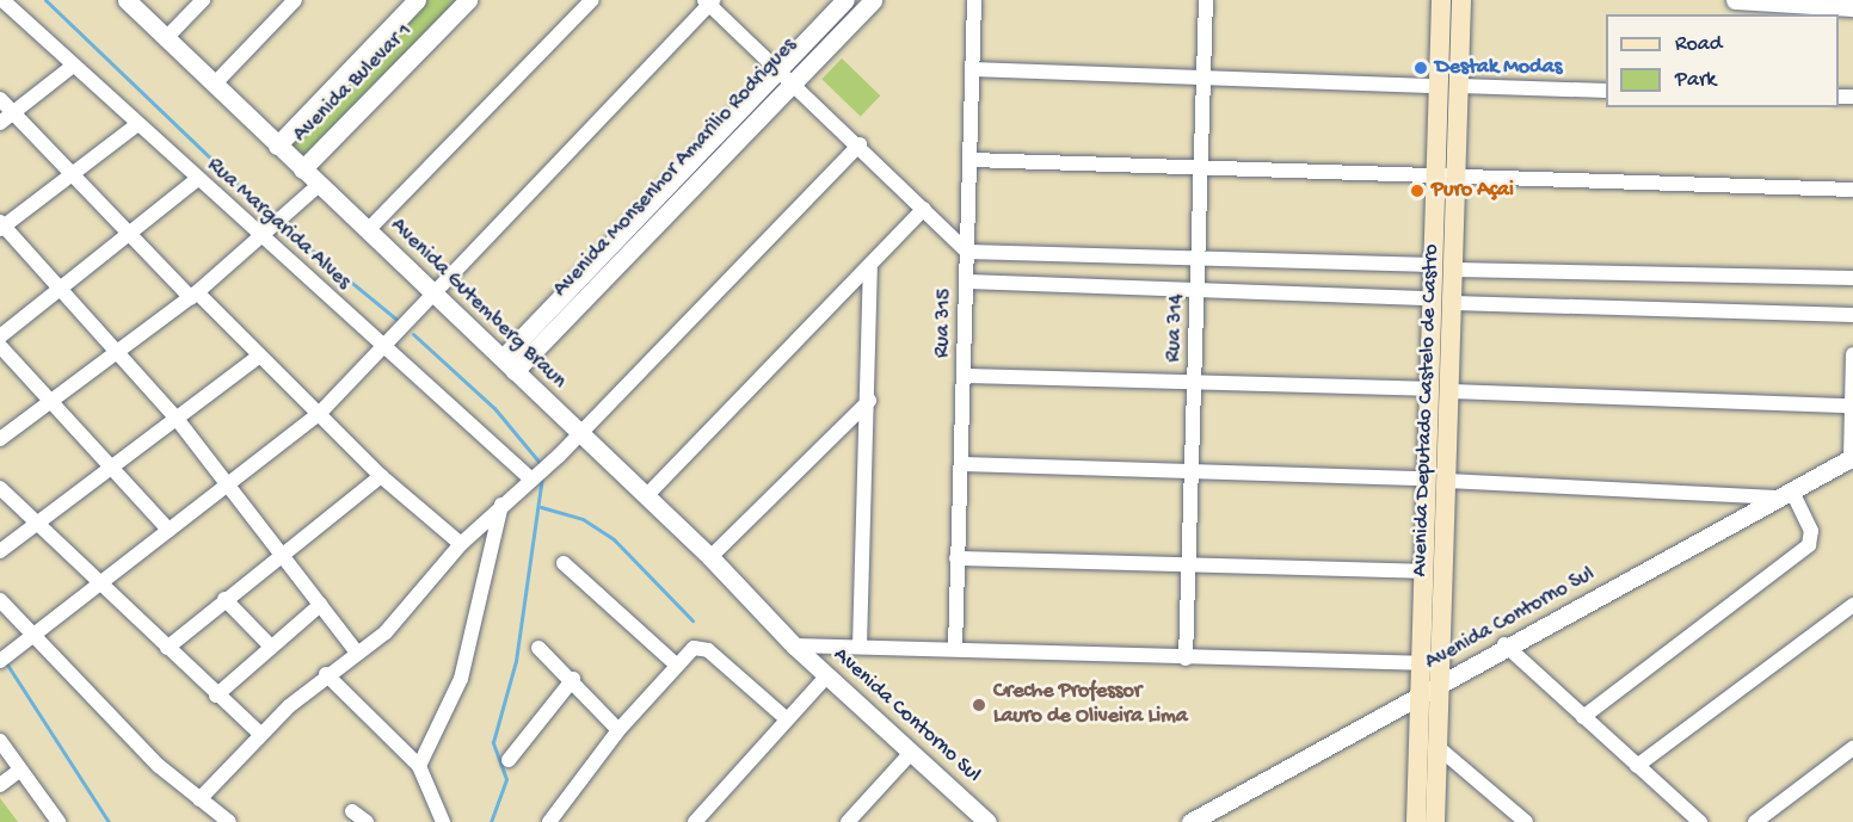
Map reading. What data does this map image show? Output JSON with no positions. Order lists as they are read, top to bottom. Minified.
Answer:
{"streets":{"main road":["Avenida Deputado Castelo de Castro"],"street":["Avenida Bulevar 1","Avenida Monsenhor Amarilio Rodrigues","Rua Margarida Alves","Avenida Gutemberg Braun","Rua 315","Rua 314","Avenida Contorno Sul"]},"crossings":[["Avenida Bulevar 1","Avenida Gutemberg Braun"],["Avenida Monsenhor Amarilio Rodrigues","Avenida Gutemberg Braun"],["Avenida Gutemberg Braun","Avenida Contorno Sul"],["Avenida Deputado Castelo de Castro","Avenida Contorno Sul"]],"places":["Destak Modas","Puro Açai","Creche Professor Lauro de Oliveira Lima"],"legend":["Road","Park"]}
